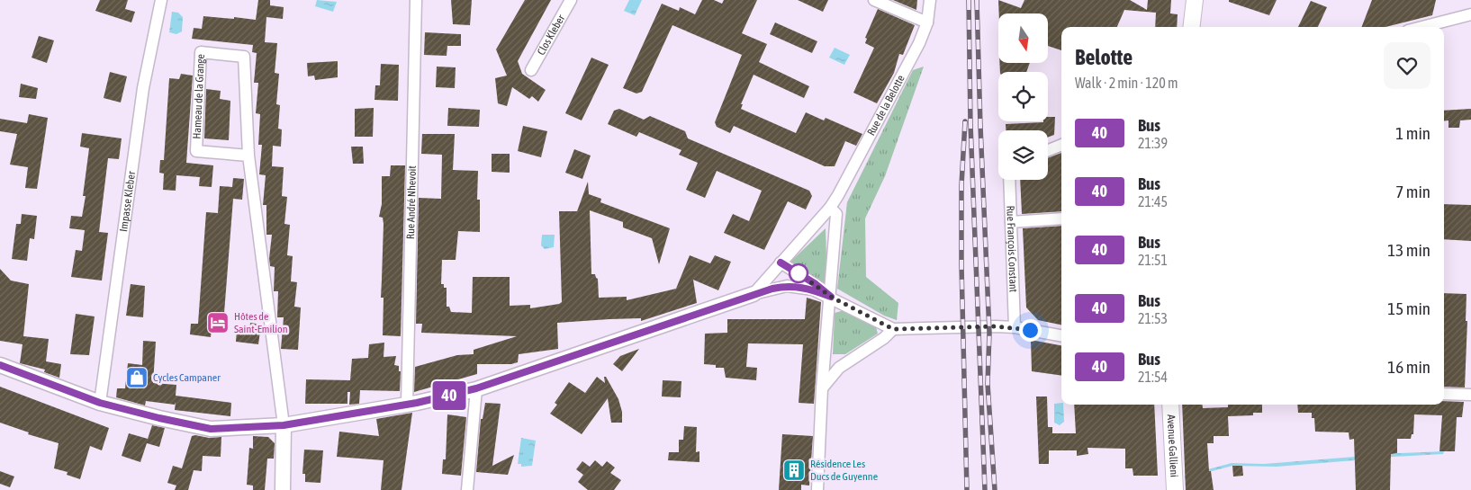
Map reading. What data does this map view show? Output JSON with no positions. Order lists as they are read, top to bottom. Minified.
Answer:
{"streets":{"main road":["Avenue Gallieni"],"street":["Clos Kleber","Hameau de la Grange","Rue de la Belotte","Impasse Kleber","Rue André Nhevoit","Rue François Constant"]},"places":{"hotel":["Hôtes de Saint-Emilion"],"shop":["Cycles Campaner"],"building":["Résidence Les Ducs de Guyenne"]},"lines":["bus line 40"],"north":"bottom","page":{"on_map":"40","heading":["Belotte","Walk · 2 min · 120 m"],"list":[{"mark":"40","name":"Bus","note":"21:39","value":"1 min"},{"mark":"40","name":"Bus","note":"21:45","value":"7 min"},{"mark":"40","name":"Bus","note":"21:51","value":"13 min"},{"mark":"40","name":"Bus","note":"21:53","value":"15 min"},{"mark":"40","name":"Bus","note":"21:54","value":"16 min"}]}}
